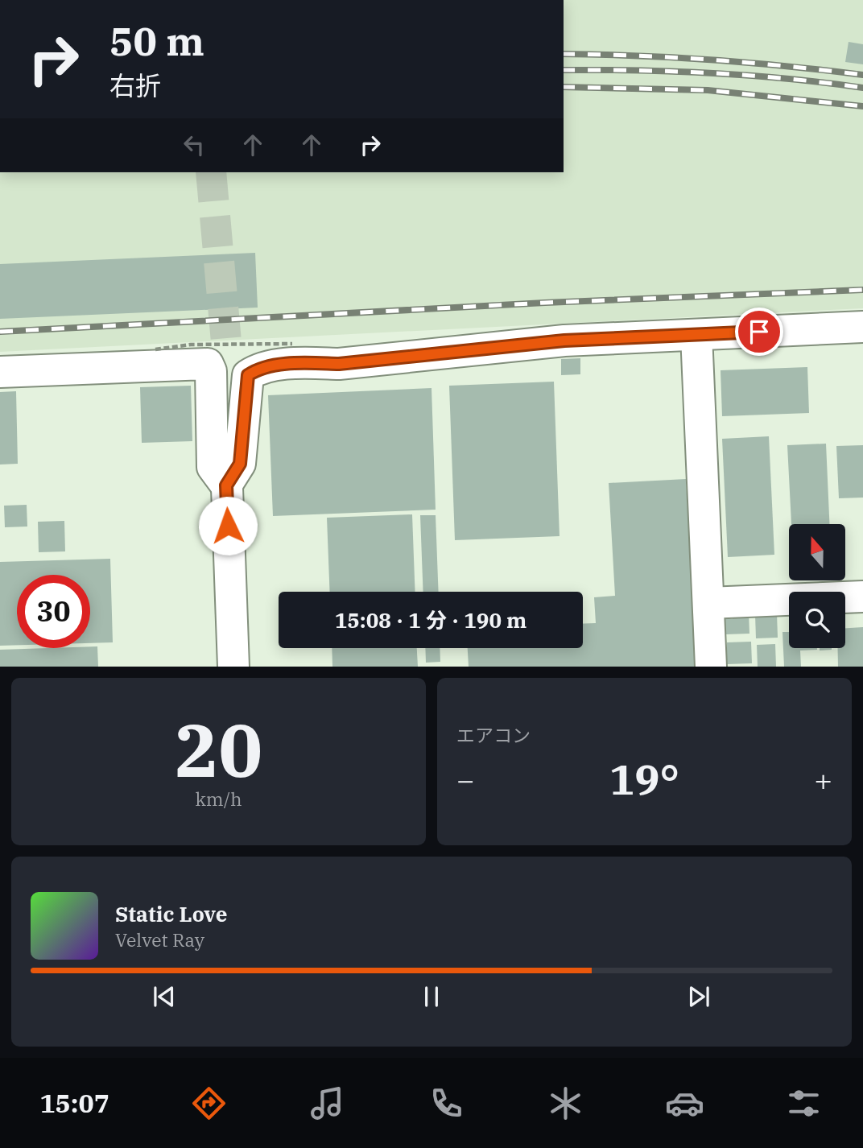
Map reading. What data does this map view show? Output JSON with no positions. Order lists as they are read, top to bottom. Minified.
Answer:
{"north":"top","page":{"turn":["50 m","右折"],"limit":"30","trip":"15:08 · 1 分 · 190 m","tile":[["20","km/h"],"エアコン"],"heat":["−","19°","+"],"song":["Static Love","Velvet Ray"],"tabs":"15:07"}}
